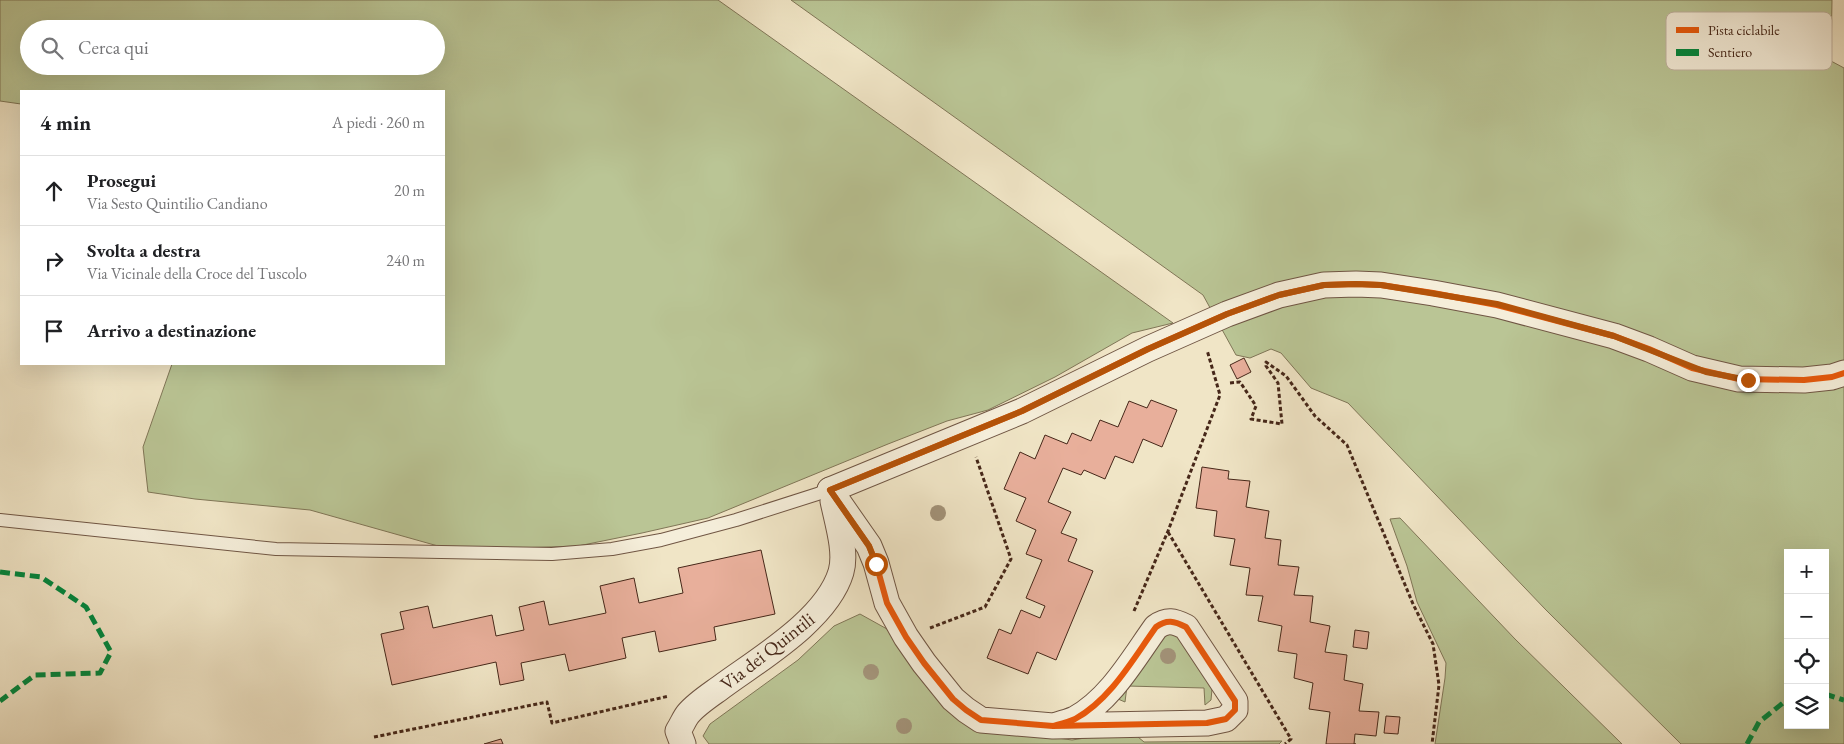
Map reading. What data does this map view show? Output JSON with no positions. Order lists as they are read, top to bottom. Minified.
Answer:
{"streets":{"street":["Via dei Quintili"]},"legend":["Pista ciclabile","Sentiero"],"page":{"search":"Cerca qui","heading":["4 min","A piedi · 260 m"],"list":[["Prosegui","Via Sesto Quintilio Candiano","20 m"],["Svolta a destra","Via Vicinale della Croce del Tuscolo","240 m"],"Arrivo a destinazione"],"map_buttons":["+","−"]}}
